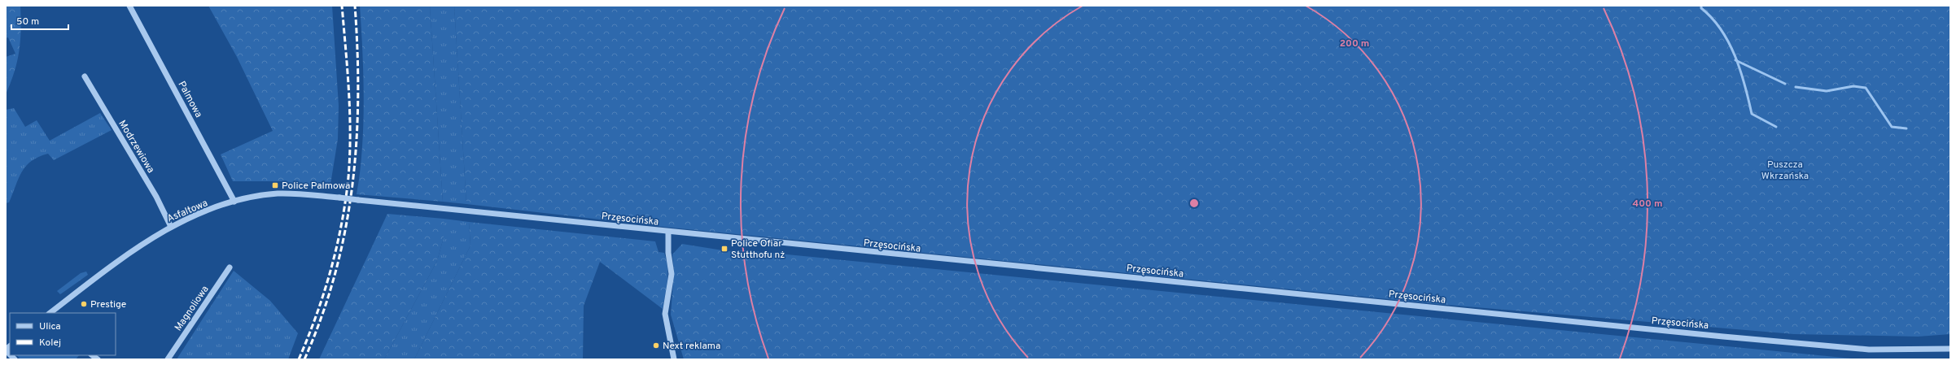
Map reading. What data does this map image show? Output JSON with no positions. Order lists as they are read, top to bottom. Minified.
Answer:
{"streets":{"street":["Palmowa","Modrzewiowa","Asfaltowa","Przęsocińska","Magnoliowa"]},"crossings":[["Palmowa","Asfaltowa"],["Modrzewiowa","Asfaltowa"],["Asfaltowa","Przęsocińska"]],"parks":["Puszcza Wkrzańska"],"places":{"transit":["Police Palmowa","Police Ofiar Stutthofu nż"],"other":["Prestige","Next reklama"]},"legend":["Ulica","Kolej"],"scale_bar":"50 m","rings":["200 m","400 m"]}
